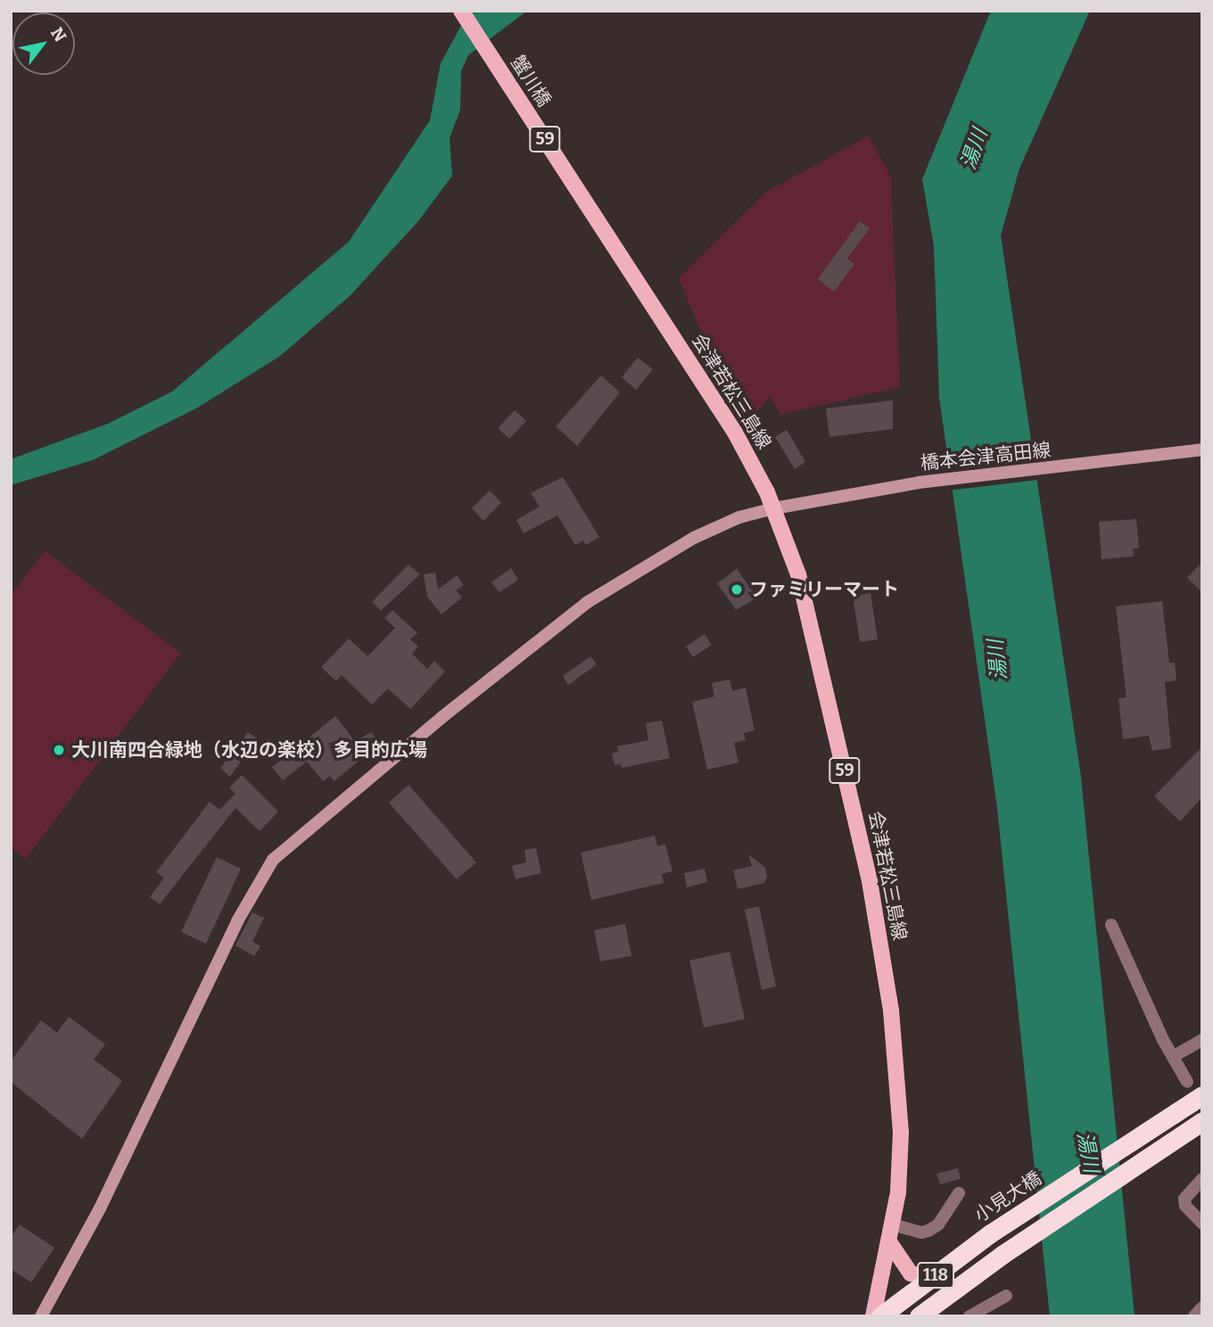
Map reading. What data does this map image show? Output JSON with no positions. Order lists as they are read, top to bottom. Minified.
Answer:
{"streets":{"highway":["小見大橋","118"],"main road":["蟹川橋","59","会津若松三島線"],"street":["橋本会津高田線"]},"crossings":[["蟹川橋","会津若松三島線"],["会津若松三島線","橋本会津高田線"]],"water":["湯川"],"places":["ファミリーマート","大川南四合緑地（水辺の楽校）多目的広場"],"north":"top right"}
